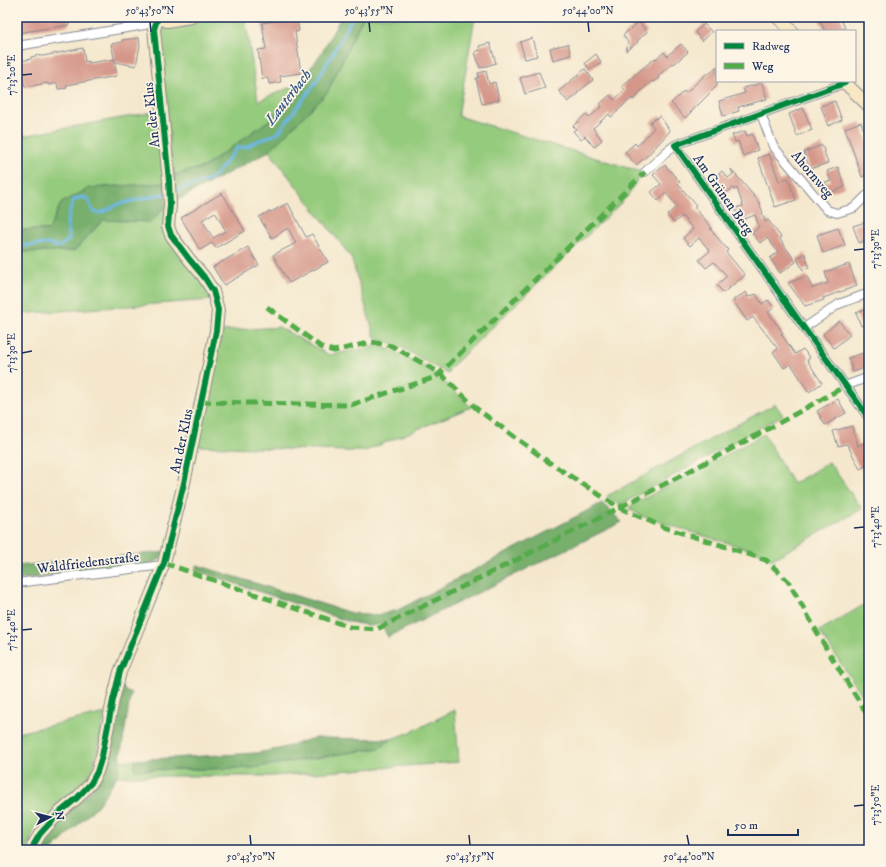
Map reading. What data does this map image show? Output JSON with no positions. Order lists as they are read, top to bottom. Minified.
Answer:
{"streets":{"street":["An der Klus","Ahornweg","Am Grünen Berg","Waldfriedenstraße"]},"crossings":[["An der Klus","Waldfriedenstraße"],["Ahornweg","Am Grünen Berg"]],"water":["Lauterbach"],"legend":["Radweg","Weg"],"scale_bar":"50 m","north":"right","coordinates":["50°43'50\"N","50°43'55\"N","50°44'00\"N","7°13'20\"E","7°13'30\"E","7°13'40\"E","7°13'50\"E"]}
